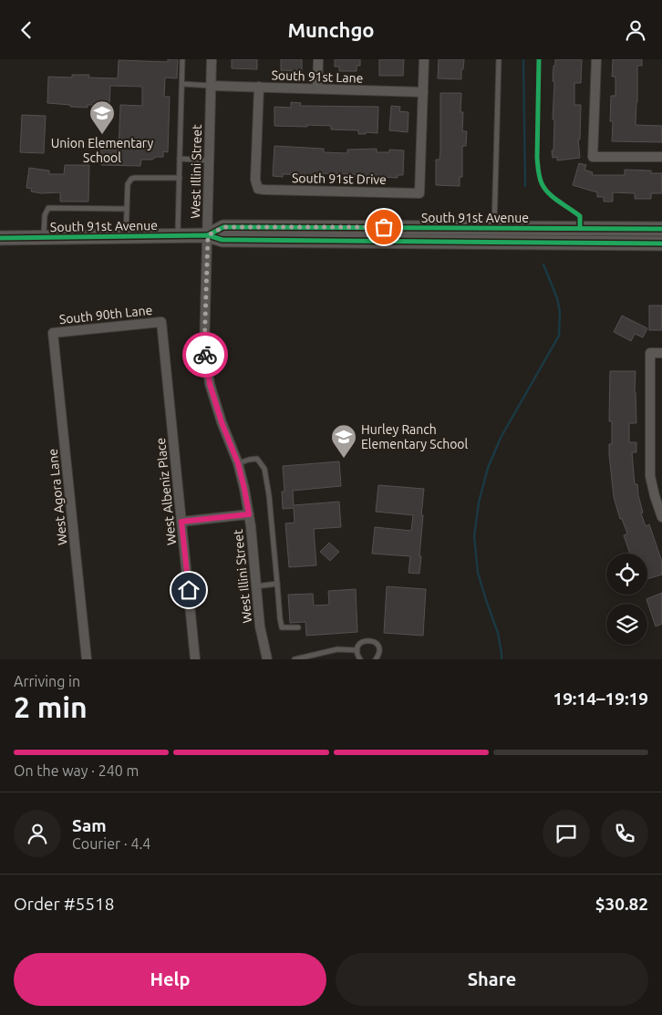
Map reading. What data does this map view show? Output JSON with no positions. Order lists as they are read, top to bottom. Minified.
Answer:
{"streets":{"main road":["South 91st Avenue"],"street":["South 91st Lane","West Illini Street","South 91st Drive","South 90th Lane","West Albeniz Place","West Agora Lane"]},"crossings":[["South 91st Lane","West Illini Street"],["South 91st Lane","South 91st Drive"],["West Illini Street","South 91st Avenue"],["South 90th Lane","West Albeniz Place"],["South 90th Lane","West Agora Lane"]],"places":{"school or university":["Union Elementary School","Hurley Ranch Elementary School"]},"page":{"header":"Munchgo","heading":["2 min","Arriving in","19:14–19:19"],"panel":["Sam","Courier · 4.4","Order #5518","$30.82"],"bar":"On the way · 240 m","buttons":["Help","Share"]}}
